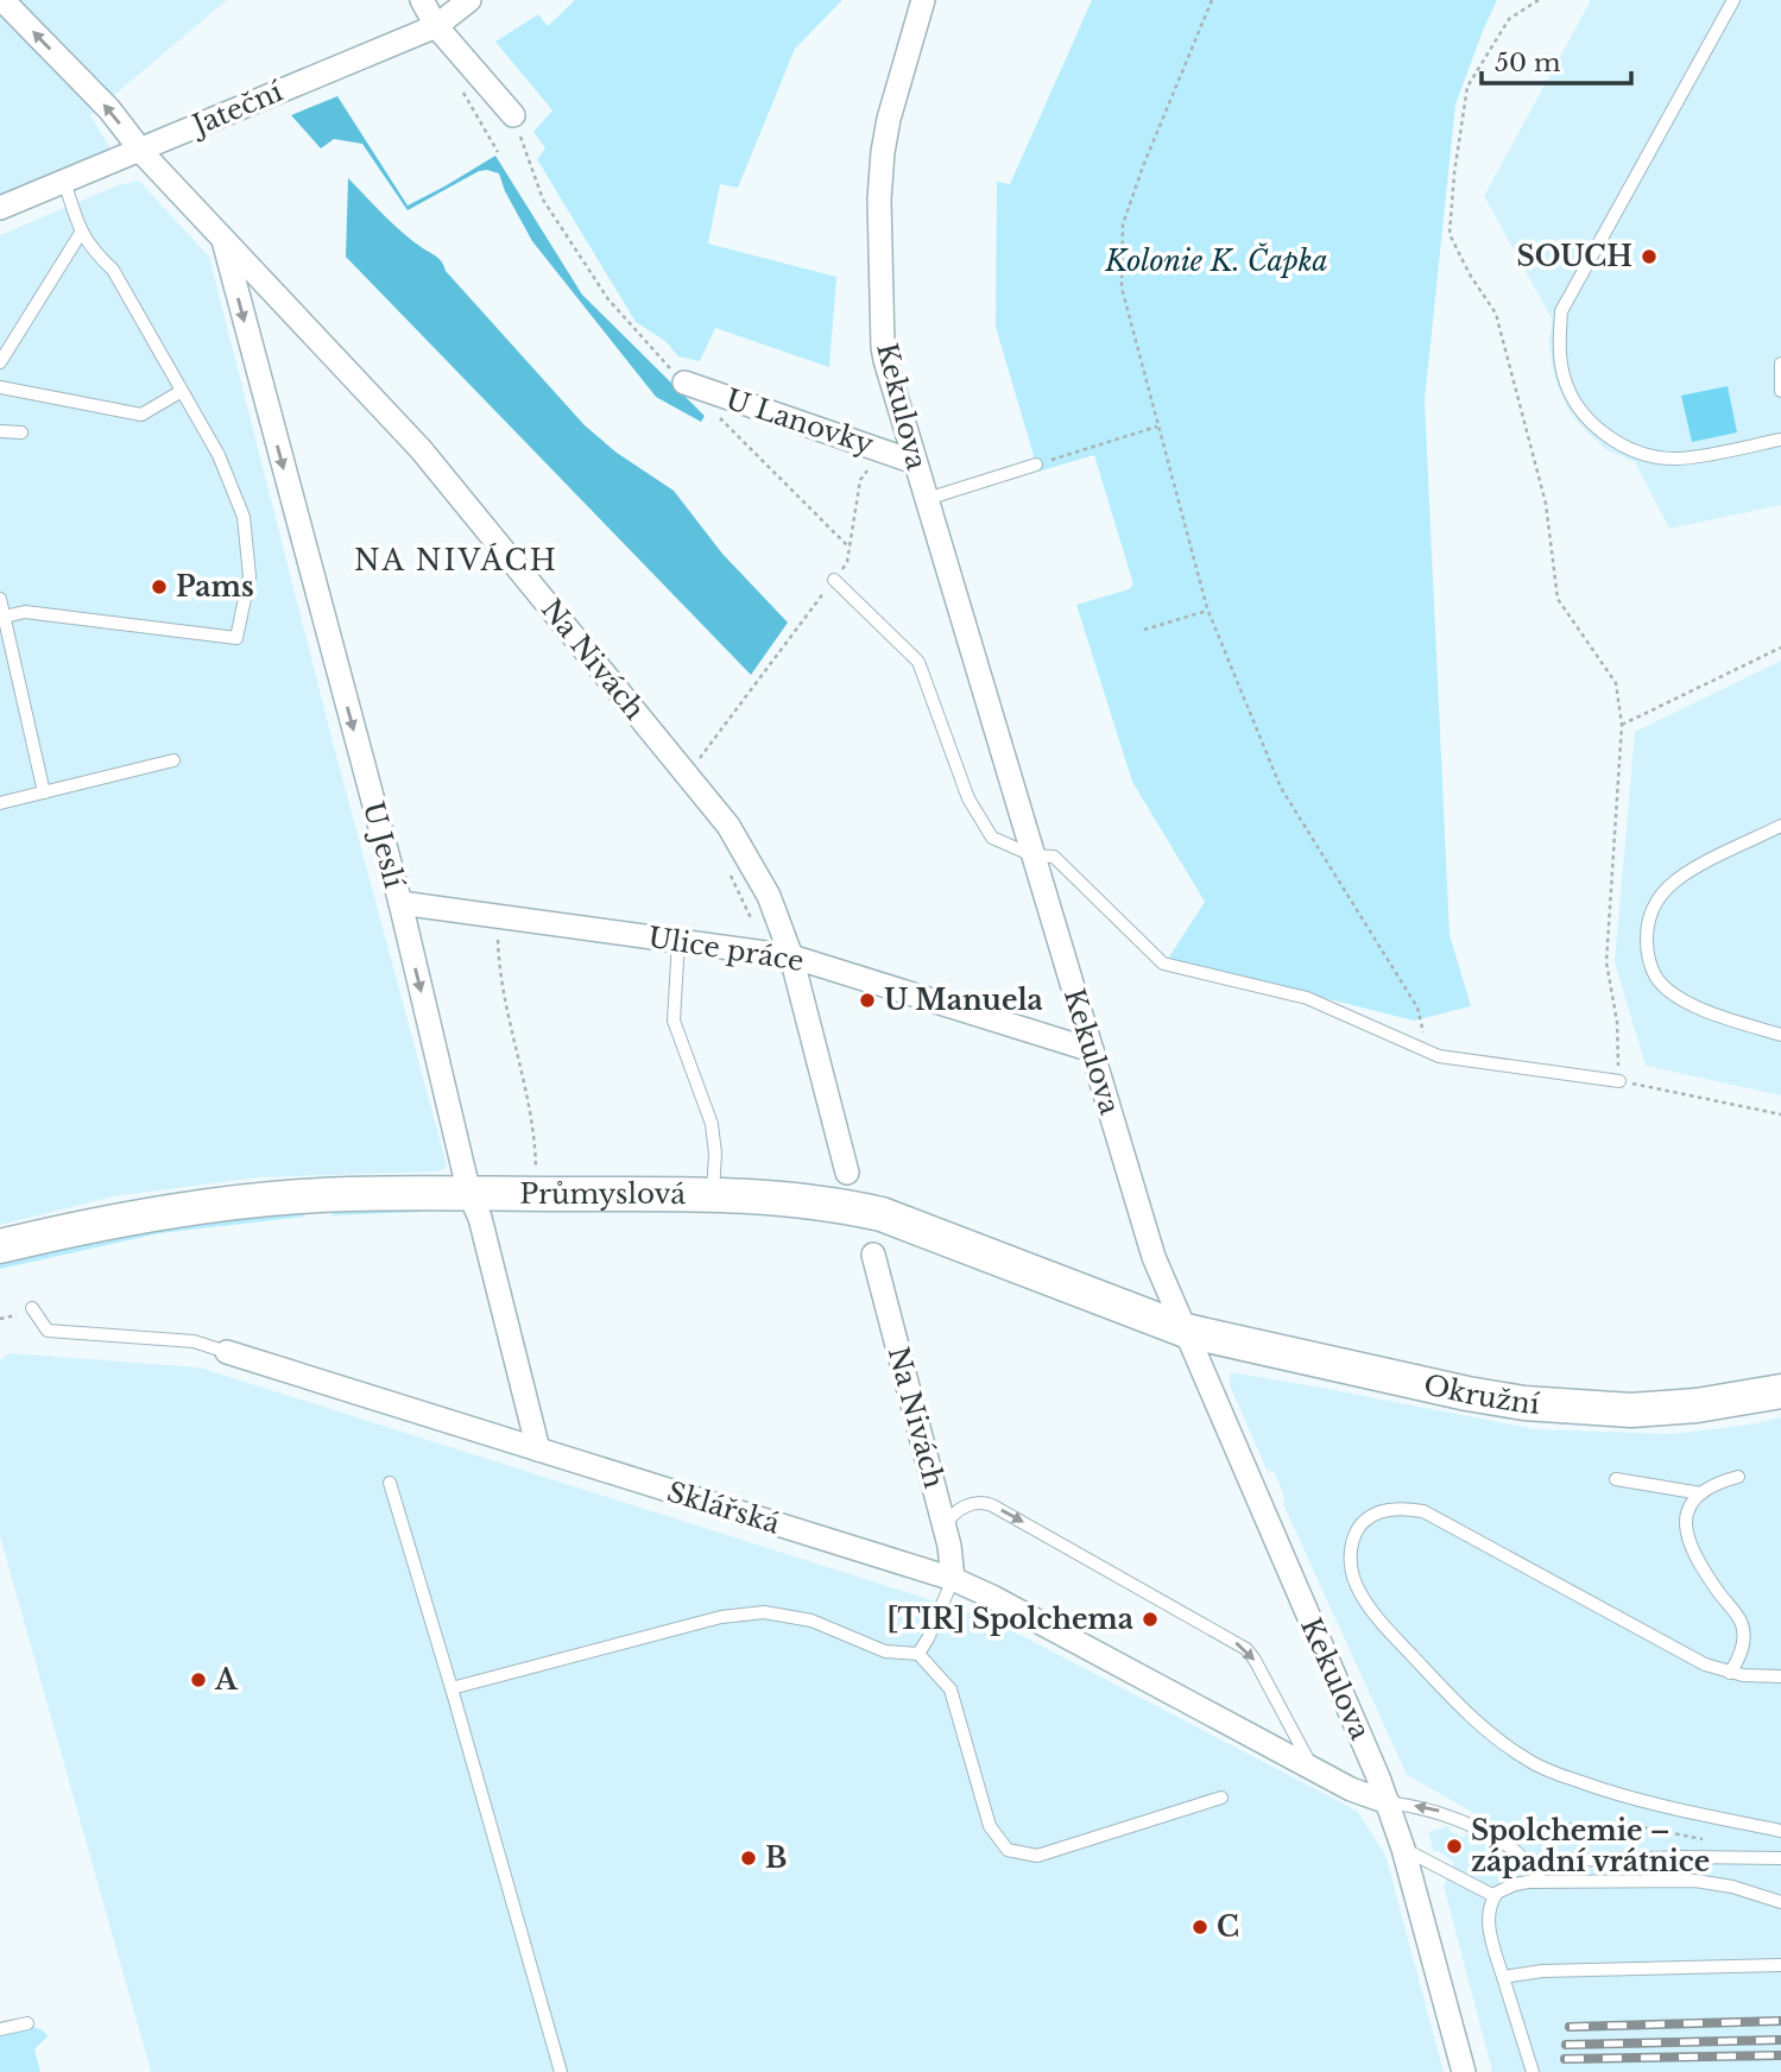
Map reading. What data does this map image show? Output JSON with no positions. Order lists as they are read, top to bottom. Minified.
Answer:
{"streets":{"street":["Jateční","Kekulova","U Lanovky","Na Nivách","U Jeslí","Ulice práce","Průmyslová","Okružní","Sklářská"]},"crossings":[["Jateční","Na Nivách"],["Kekulova","U Lanovky"],["Kekulova","Ulice práce"],["Kekulova","Průmyslová"],["Kekulova","Okružní"],["Kekulova","Sklářská"],["Na Nivách","U Jeslí"],["Na Nivách","Ulice práce"],["Na Nivách","Sklářská"],["U Jeslí","Ulice práce"],["U Jeslí","Průmyslová"],["U Jeslí","Sklářská"],["Průmyslová","Okružní"]],"one_way":["U Jeslí"],"districts":["NA NIVÁCH"],"parks":["Kolonie K. Čapka"],"places":["SOUCH","Pams","U Manuela","[TIR] Spolchema","A","Spolchemie – západní vrátnice","B","C"],"scale_bar":"50 m"}
